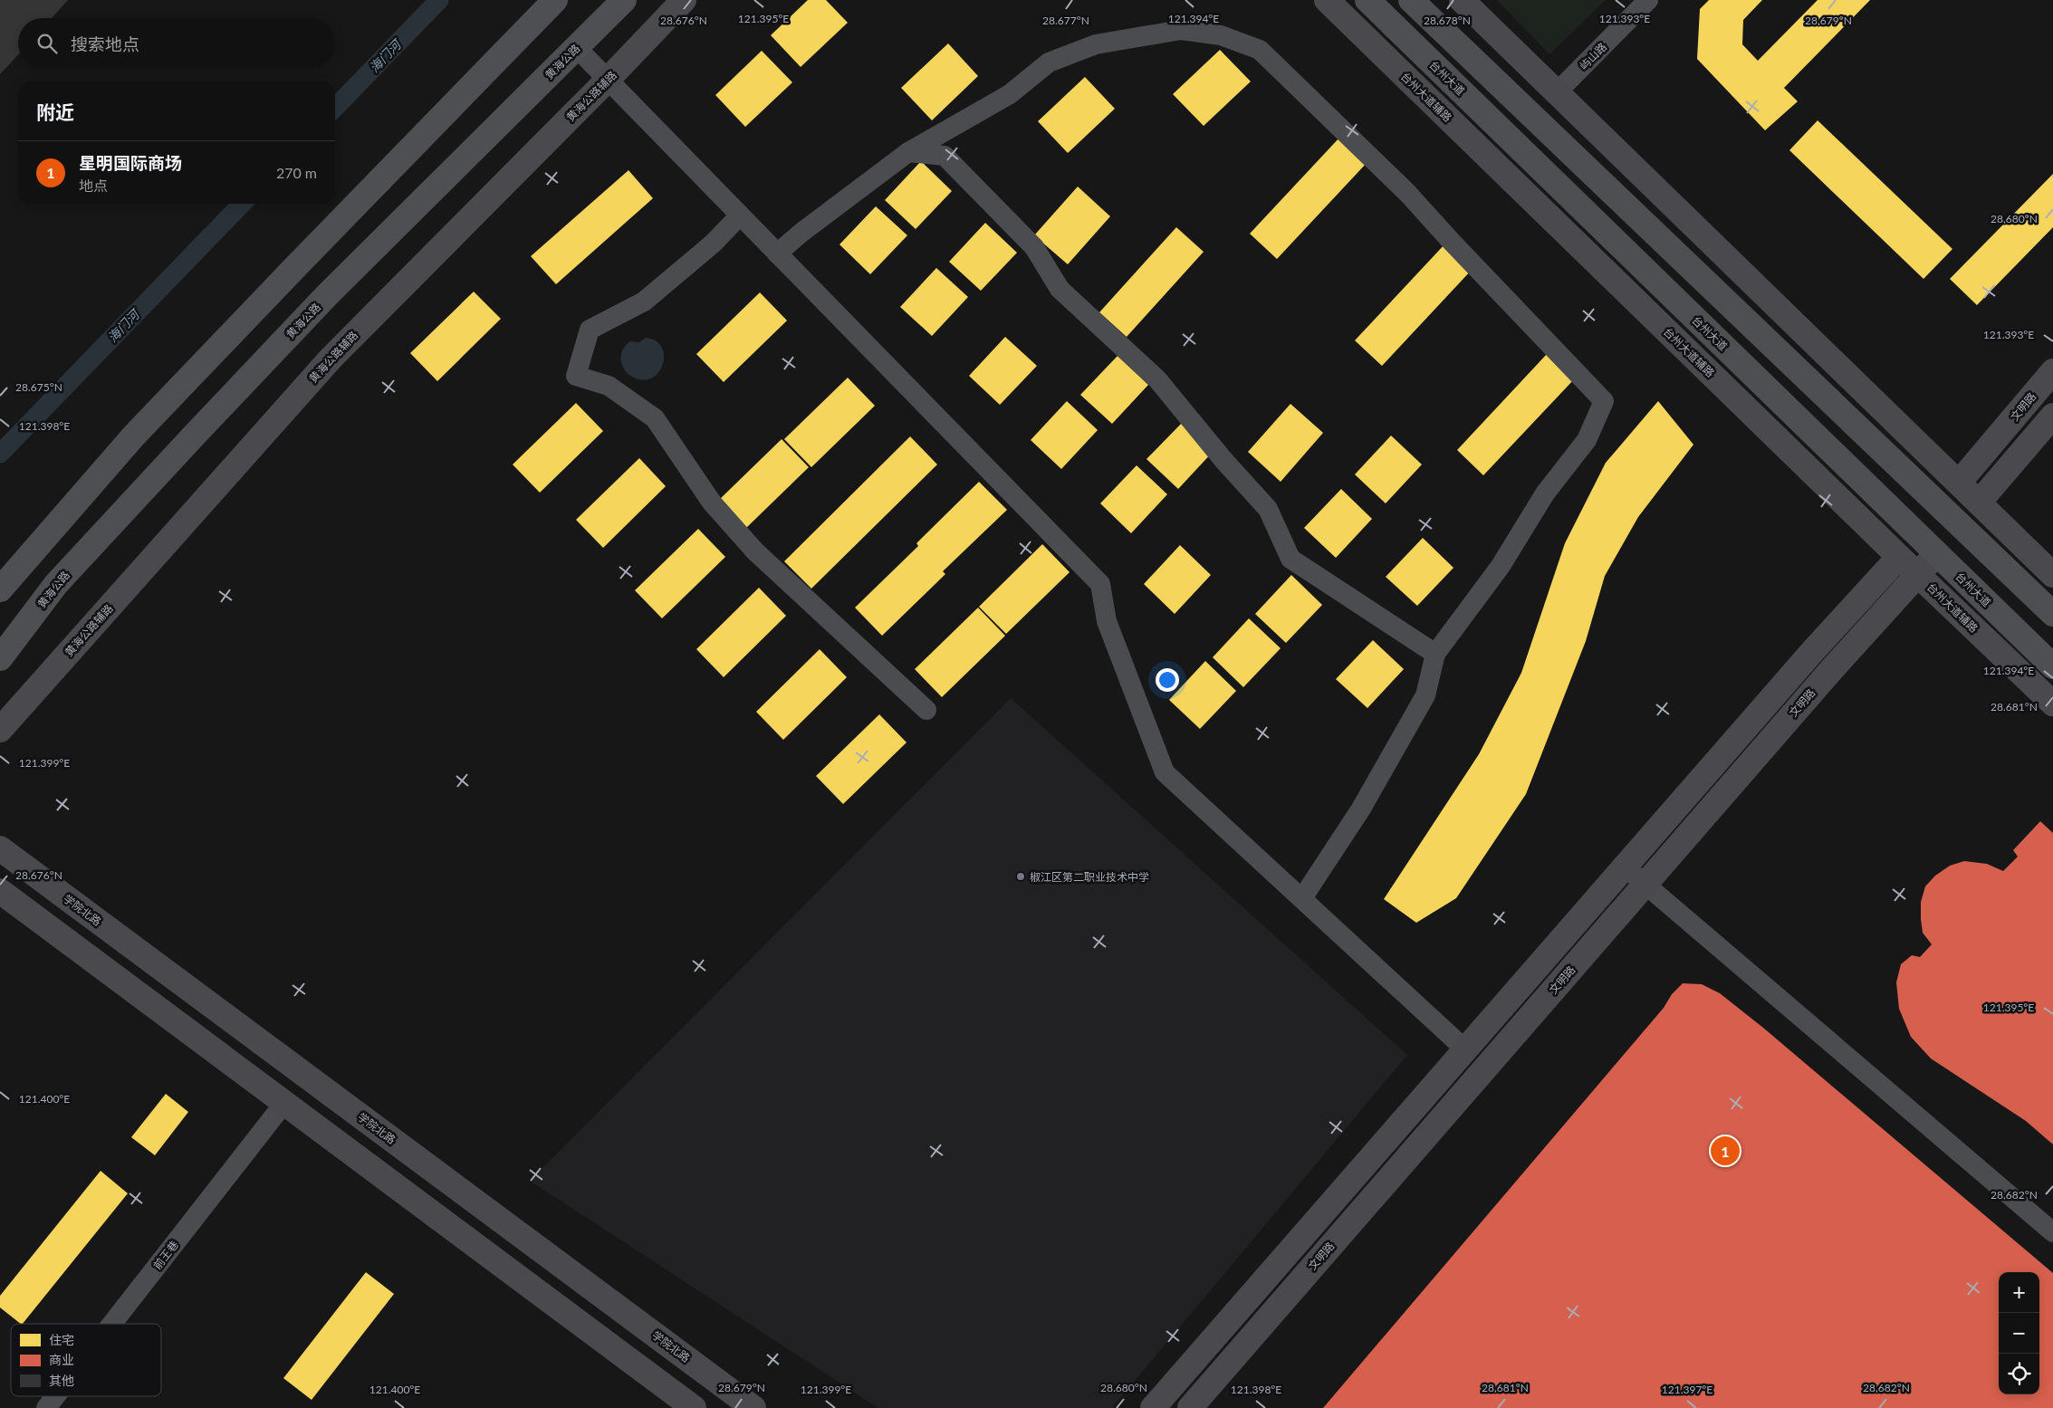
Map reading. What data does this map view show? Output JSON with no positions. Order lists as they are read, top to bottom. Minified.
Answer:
{"streets":{"main road":["黄海公路","台州大道","黄海公路辅路","台州大道辅路","文明路","学院北路"],"street":["屿山路","前王巷"]},"crossings":[["台州大道","文明路"],["台州大道辅路","文明路"]],"water":["海门河"],"places":["椒江区第二职业技术中学"],"legend":["住宅","商业","其他"],"page":{"search":"搜索地点","heading":"附近","list":[{"mark":"1","name":"星明国际商场","note":"地点","value":"270 m"}],"pins":"1","map_buttons":["+","−"]},"coordinates":["121.395°E","121.394°E","121.393°E","28.676°N","28.677°N","28.678°N","28.679°N","28.680°N","28.675°N","121.398°E","28.681°N","121.399°E","121.400°E","28.682°N","121.397°E"]}
